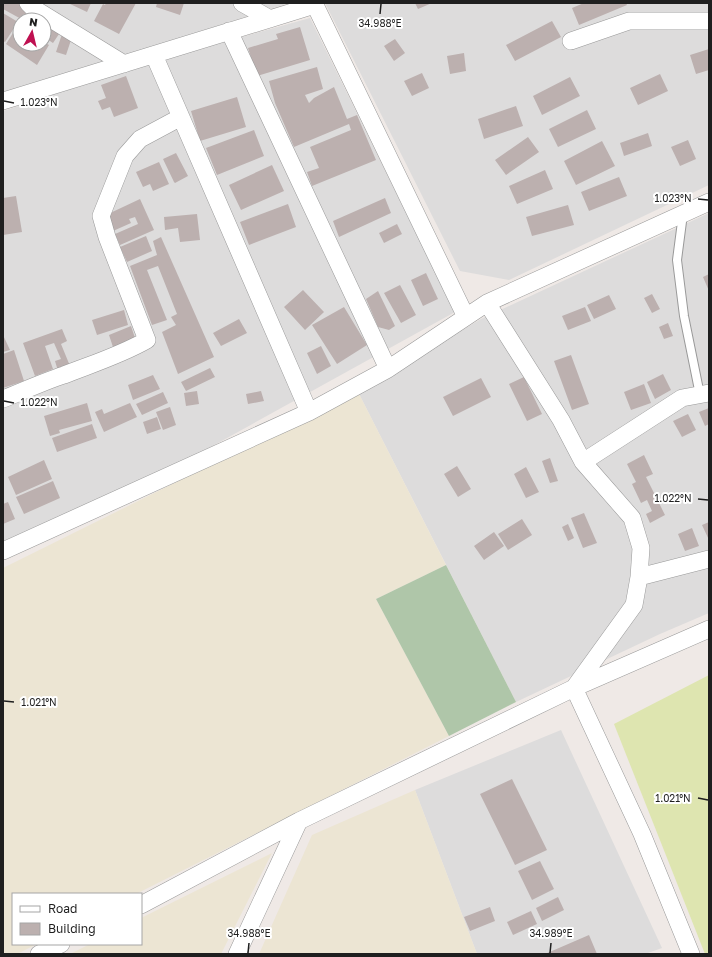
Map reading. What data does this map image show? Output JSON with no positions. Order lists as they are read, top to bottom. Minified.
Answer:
{"legend":["Road","Building"],"north":"top","coordinates":["34.988°E","1.023°N","1.022°N","1.021°N","34.989°E"]}
